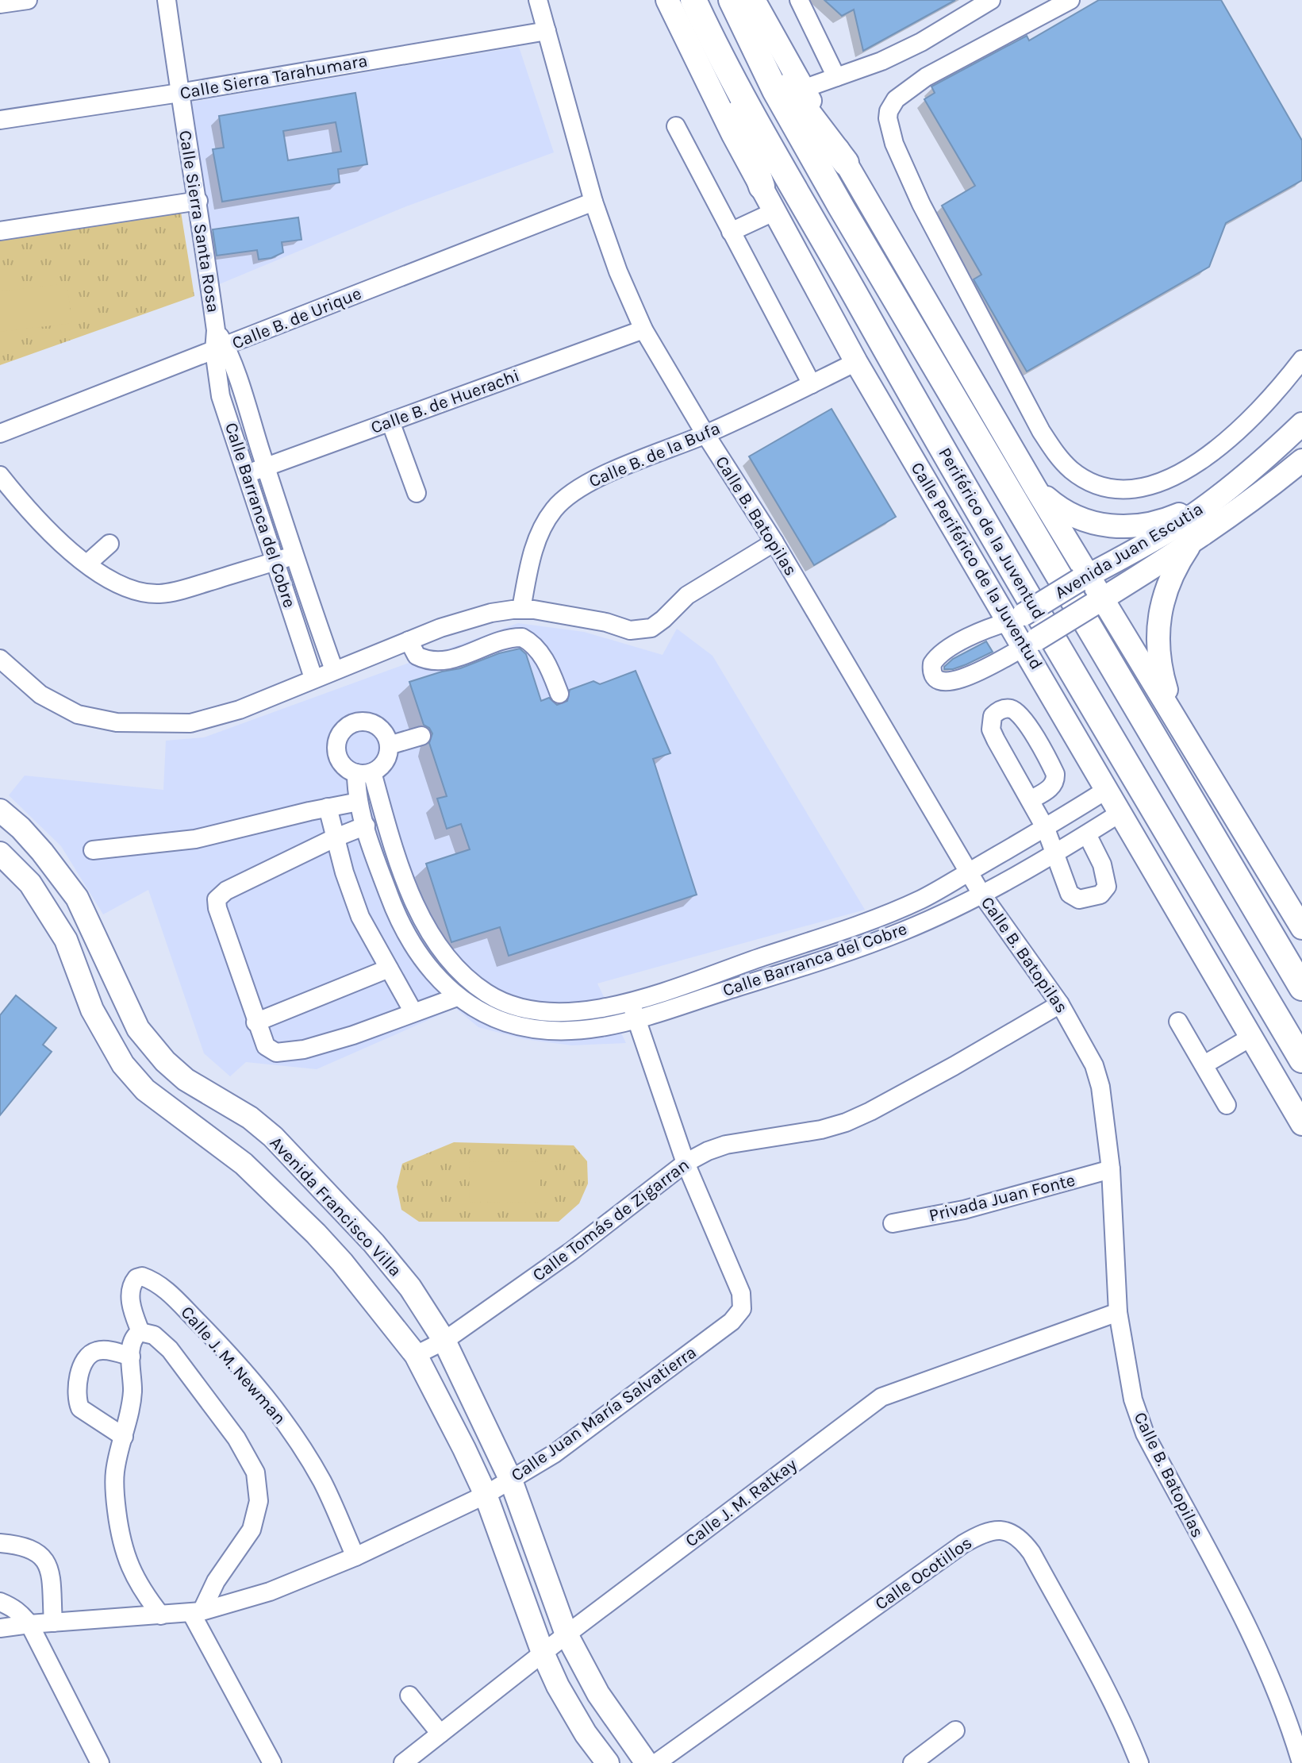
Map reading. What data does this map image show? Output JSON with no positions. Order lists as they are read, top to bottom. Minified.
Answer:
{"streets":{"highway":["Periférico de la Juventud"],"main road":["Avenida Juan Escutia","Calle Periférico de la Juventud","Avenida Francisco Villa"],"street":["Calle Sierra Tarahumara","Calle Sierra Santa Rosa","Calle B. de Urique","Calle B. de Huerachi","Calle B. de la Bufa","Calle Barranca del Cobre","Calle B. Batopilas","Privada Juan Fonte","Calle Tomás de Zigarran","Calle J. M. Newman","Calle Juan María Salvatierra","Calle J. M. Ratkay","Calle Ocotillos"]},"crossings":[["Calle Sierra Tarahumara","Calle Sierra Santa Rosa"],["Calle Sierra Tarahumara","Calle B. Batopilas"],["Calle Sierra Santa Rosa","Calle B. de Urique"],["Calle Sierra Santa Rosa","Calle Barranca del Cobre"],["Calle B. de Urique","Calle Barranca del Cobre"],["Calle B. de Urique","Calle B. Batopilas"],["Calle B. de Huerachi","Calle Barranca del Cobre"],["Calle B. de Huerachi","Calle B. Batopilas"],["Calle B. de la Bufa","Calle B. Batopilas"],["Calle B. de la Bufa","Calle Periférico de la Juventud"],["Calle Barranca del Cobre","Calle B. Batopilas"],["Calle Barranca del Cobre","Calle Periférico de la Juventud"],["Calle Barranca del Cobre","Calle Juan María Salvatierra"],["Calle B. Batopilas","Privada Juan Fonte"],["Calle B. Batopilas","Calle Tomás de Zigarran"],["Calle B. Batopilas","Calle J. M. Ratkay"],["Avenida Juan Escutia","Calle Periférico de la Juventud"],["Avenida Francisco Villa","Calle Tomás de Zigarran"],["Avenida Francisco Villa","Calle Juan María Salvatierra"],["Avenida Francisco Villa","Calle J. M. Ratkay"],["Calle Tomás de Zigarran","Calle Juan María Salvatierra"],["Calle J. M. Newman","Calle Juan María Salvatierra"]]}
